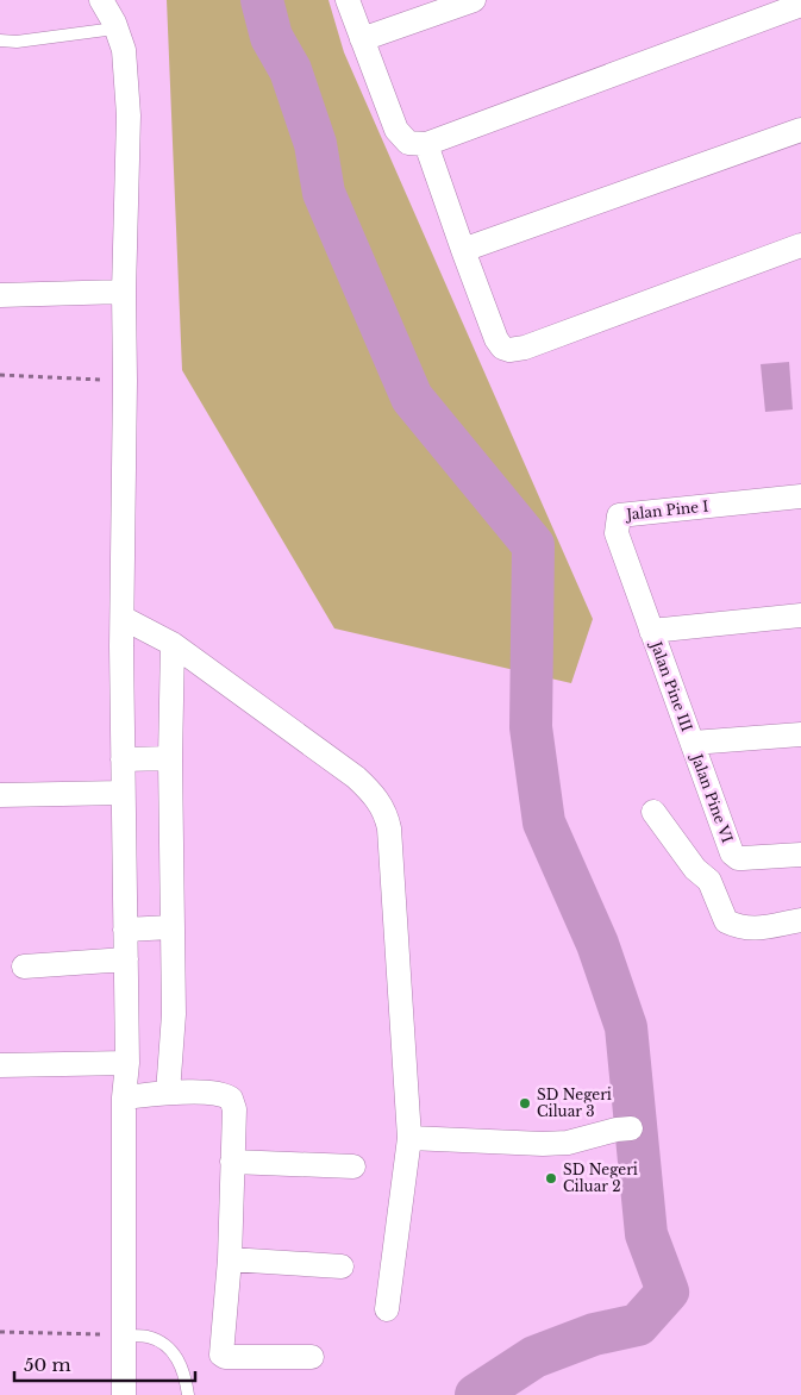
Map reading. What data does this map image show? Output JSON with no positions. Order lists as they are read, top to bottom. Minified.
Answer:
{"streets":{"street":["Jalan Pine I","Jalan Pine III","Jalan Pine VI"]},"crossings":[["Jalan Pine I","Jalan Pine III"],["Jalan Pine III","Jalan Pine VI"]],"places":["SD Negeri Ciluar 3","SD Negeri Ciluar 2"],"scale_bar":"50 m"}
